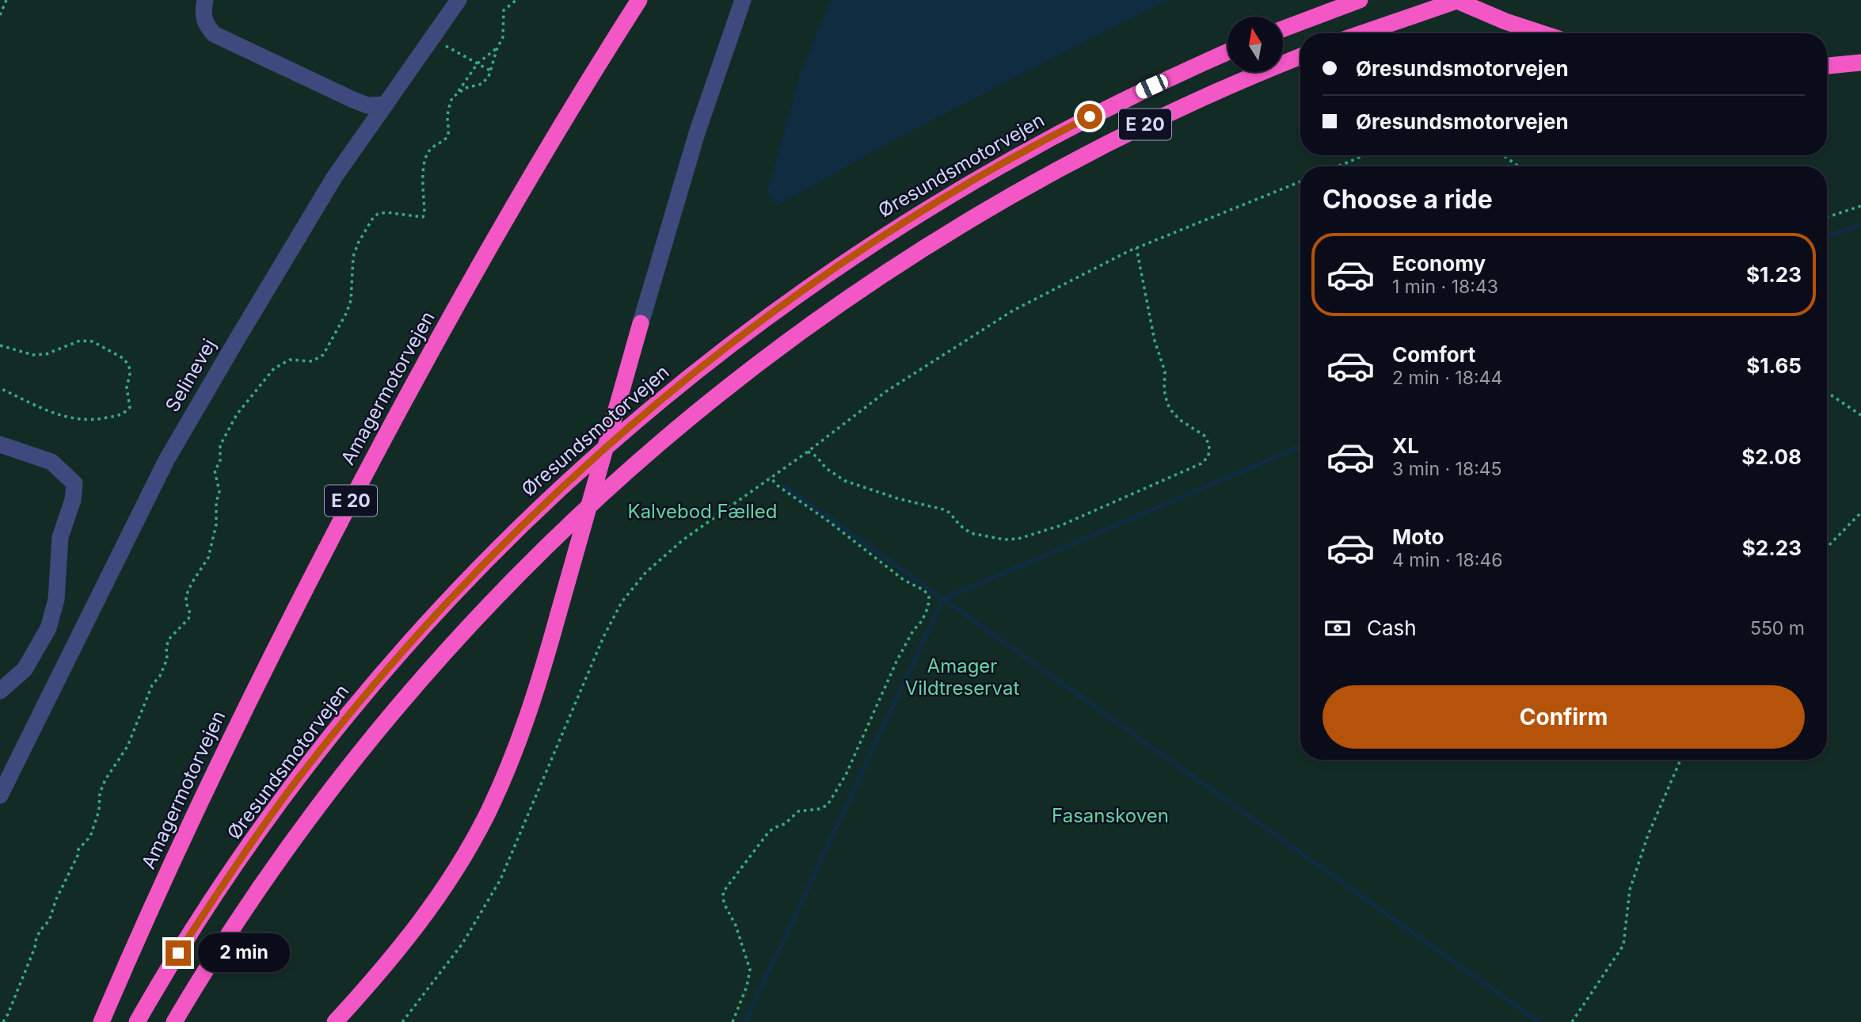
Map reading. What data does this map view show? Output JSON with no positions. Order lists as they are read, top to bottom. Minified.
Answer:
{"streets":{"highway":["E 20","Øresundsmotorvejen","Amagermotorvejen"],"street":["Selinevej"]},"parks":["Kalvebod Fælled","Amager Vildtreservat","Fasanskoven"],"north":"top","page":{"banner":["Øresundsmotorvejen","Øresundsmotorvejen"],"heading":"Choose a ride","list":[{"name":"Economy","note":"1 min · 18:43","value":"$1.23"},{"name":"Comfort","note":"2 min · 18:44","value":"$1.65"},{"name":"XL","note":"3 min · 18:45","value":"$2.08"},{"name":"Moto","note":"4 min · 18:46","value":"$2.23"}],"pay":["Cash","550 m"],"buttons":"Confirm","bubble":"2 min"}}
